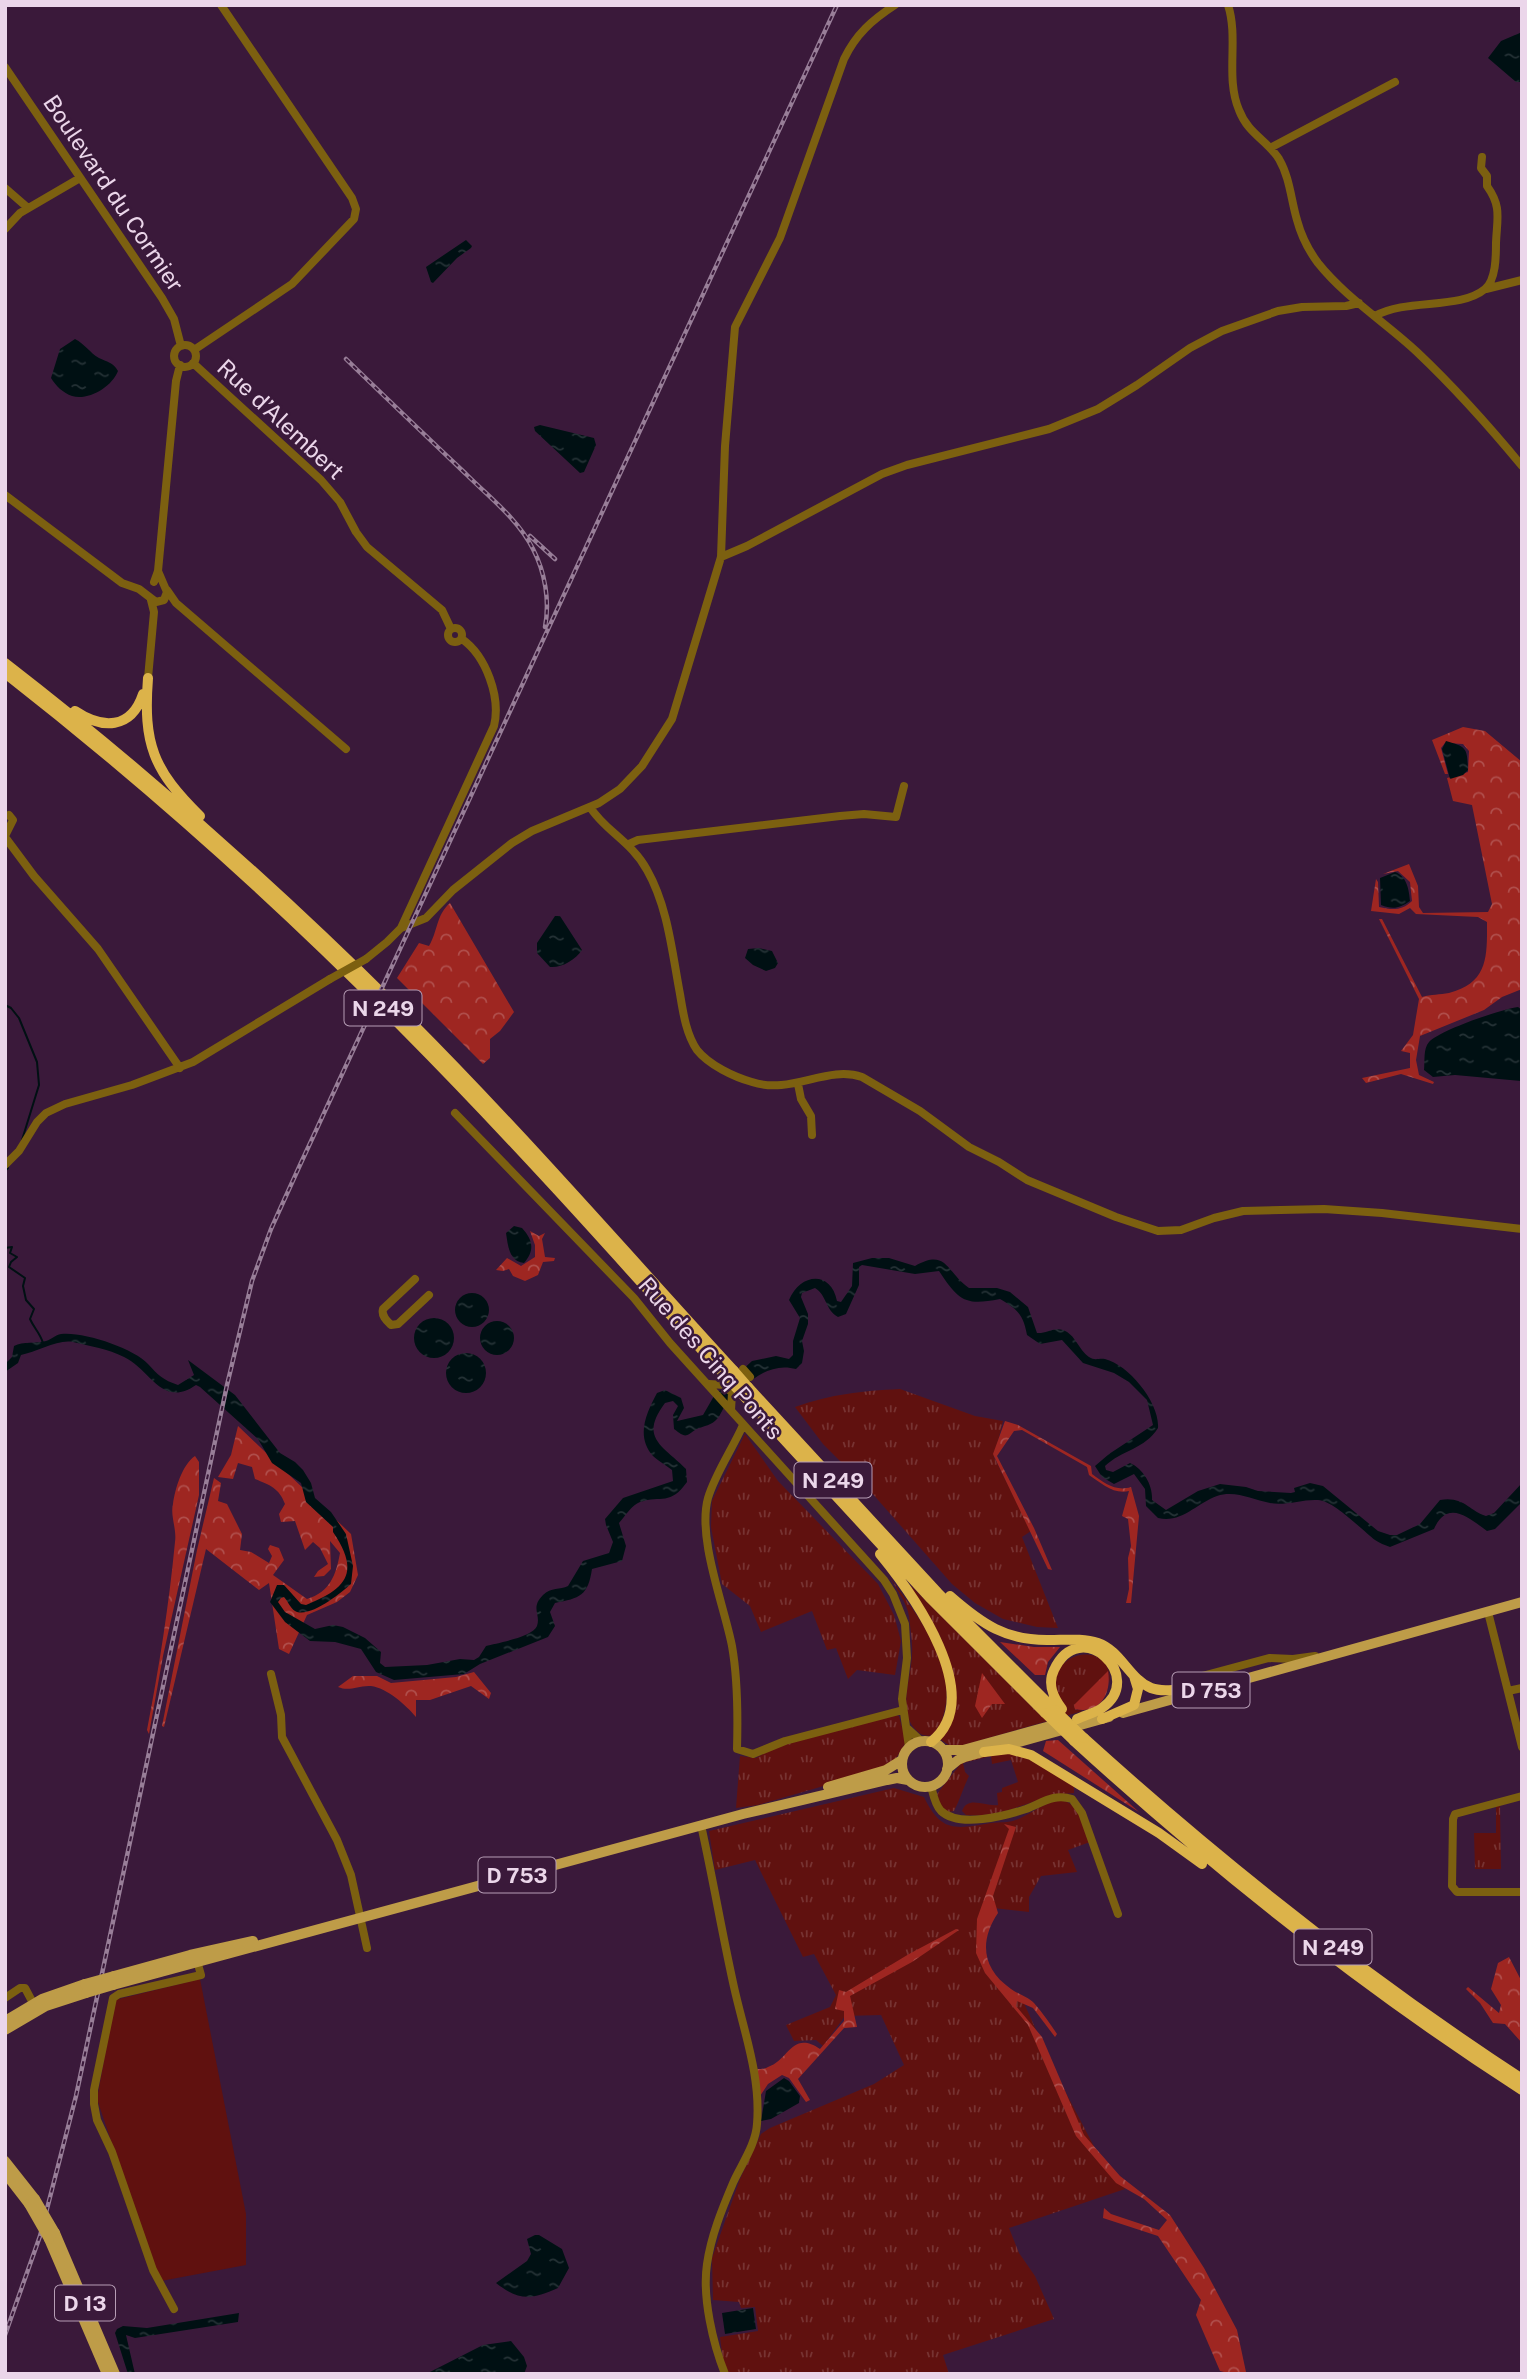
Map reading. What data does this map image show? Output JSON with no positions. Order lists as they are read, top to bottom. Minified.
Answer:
{"streets":{"highway":["N 249"],"main road":["D 753","D 13"],"street":["Boulevard du Cormier","Rue d’Alembert","Rue des Cinq Ponts"]},"crossings":[["Boulevard du Cormier","Rue d’Alembert"],["N 249","Rue des Cinq Ponts"],["N 249","D 753"],["Rue des Cinq Ponts","D 753"]]}
